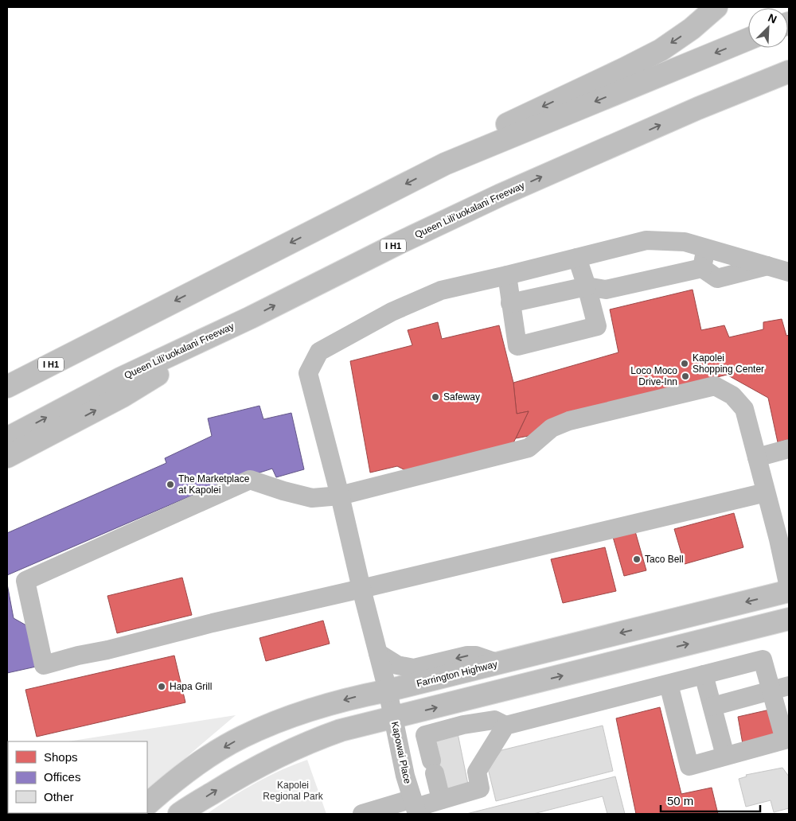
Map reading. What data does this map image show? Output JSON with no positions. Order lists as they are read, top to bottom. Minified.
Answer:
{"streets":{"main road":["Queen Liliʻuokalani Freeway","I H1","Farrington Highway"],"street":["Kapowai Place"]},"crossings":[["Farrington Highway","Kapowai Place"]],"parks":["Kapolei Regional Park"],"places":["Kapolei Shopping Center","Loco Moco Drive-Inn","Safeway","The Marketplace at Kapolei","Taco Bell","Hapa Grill"],"legend":["Shops","Offices","Other"],"scale_bar":"50 m","north":"top right"}
